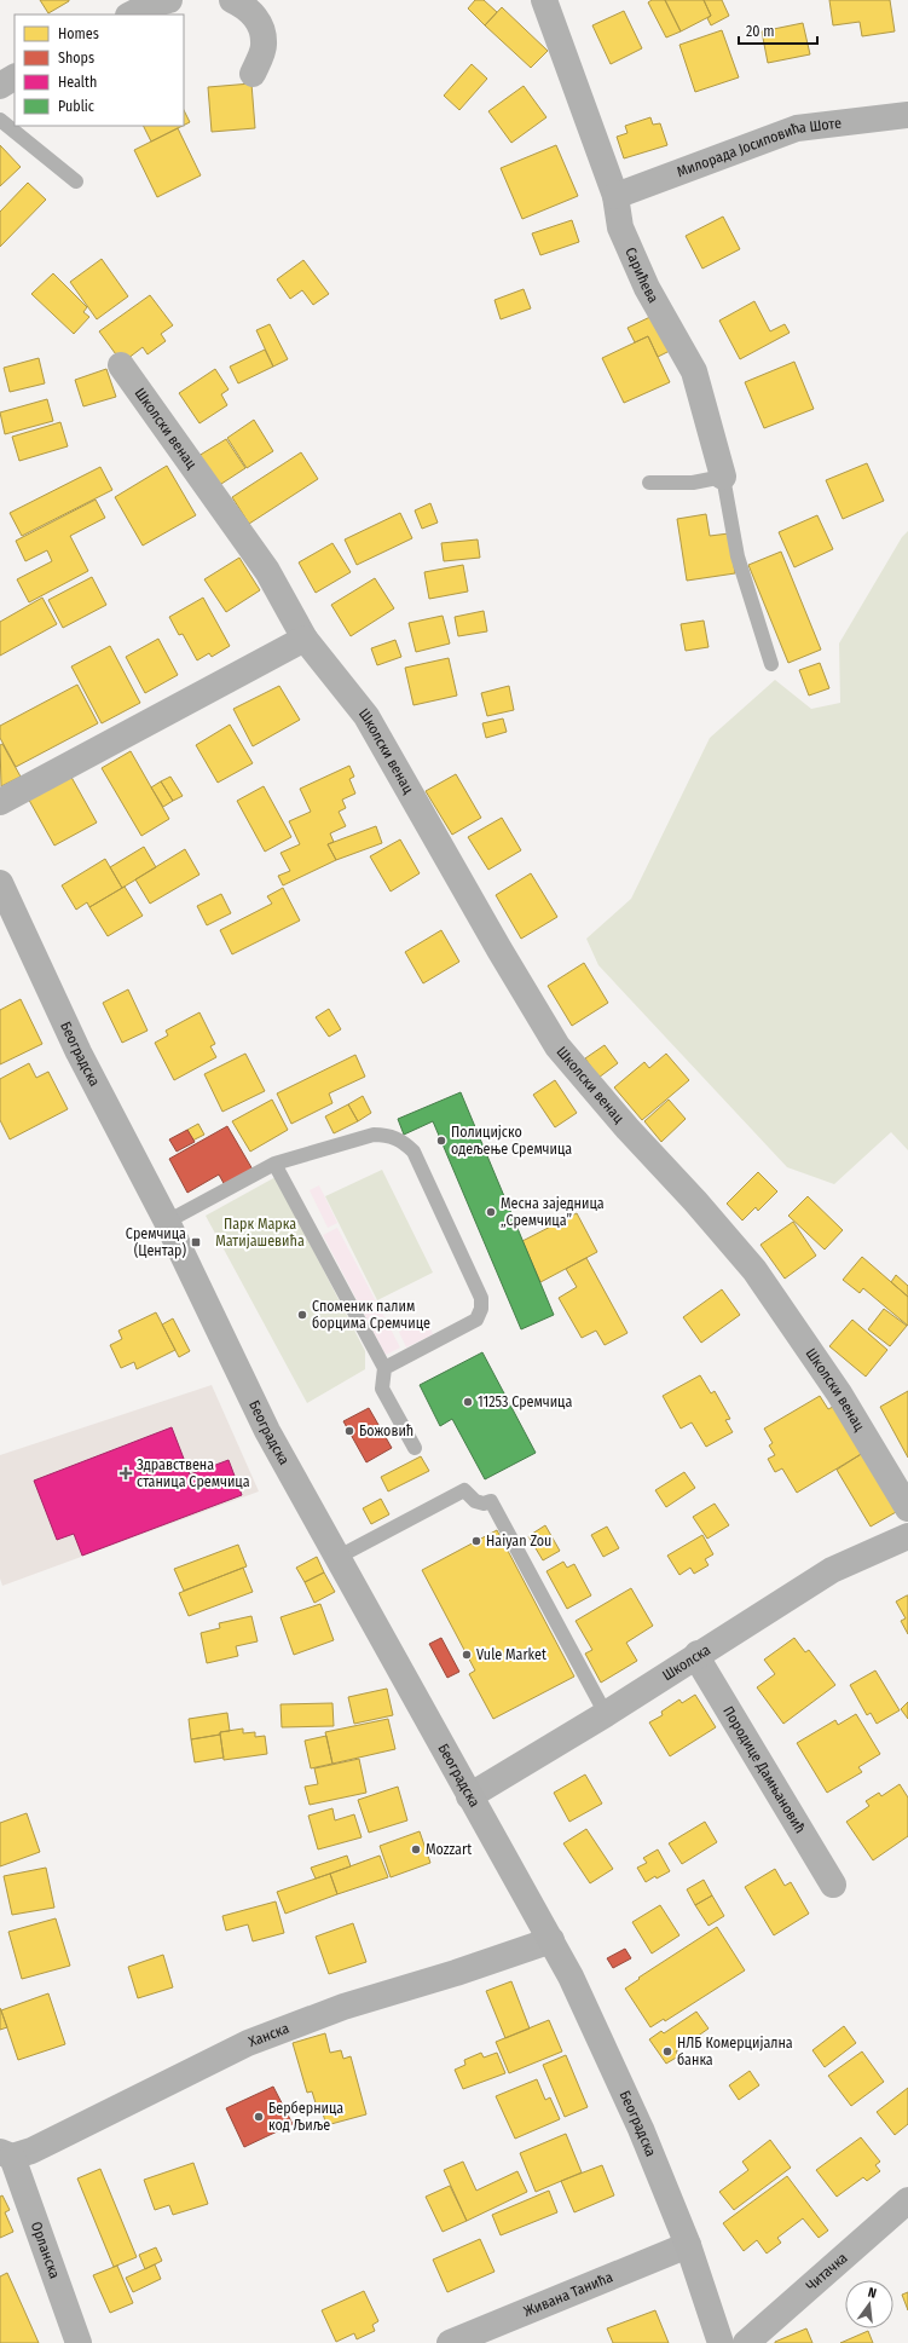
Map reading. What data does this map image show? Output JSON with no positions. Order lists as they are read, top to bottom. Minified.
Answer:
{"streets":{"main road":["Београдска"],"street":["Милорада Јосиповића Шоте","Сарићева","Школски венац","Школска","Породице Дамњановић","Ханска","Орланска","Читачка","Живана Танића"]},"crossings":[["Милорада Јосиповића Шоте","Сарићева"],["Београдска","Школска"],["Београдска","Ханска"],["Београдска","Живана Танића"],["Школска","Породице Дамњановић"],["Ханска","Орланска"]],"parks":["Парк Марка Матијашевића"],"places":{"other":["Полицијско одељење Сремчица","Месна заједница „Сремчица”","Споменик палим борцима Сремчице","11253 Сремчица","Божовић","Haiyan Zou","Vule Market","Mozzart","НЛБ Комерцијална банка","Берберница код Љиље"],"transit":["Сремчица (Центар)"],"health":["Здравствена станица Сремчица"]},"legend":["Homes","Shops","Health","Public"],"scale_bar":"20 m","north":"top"}
